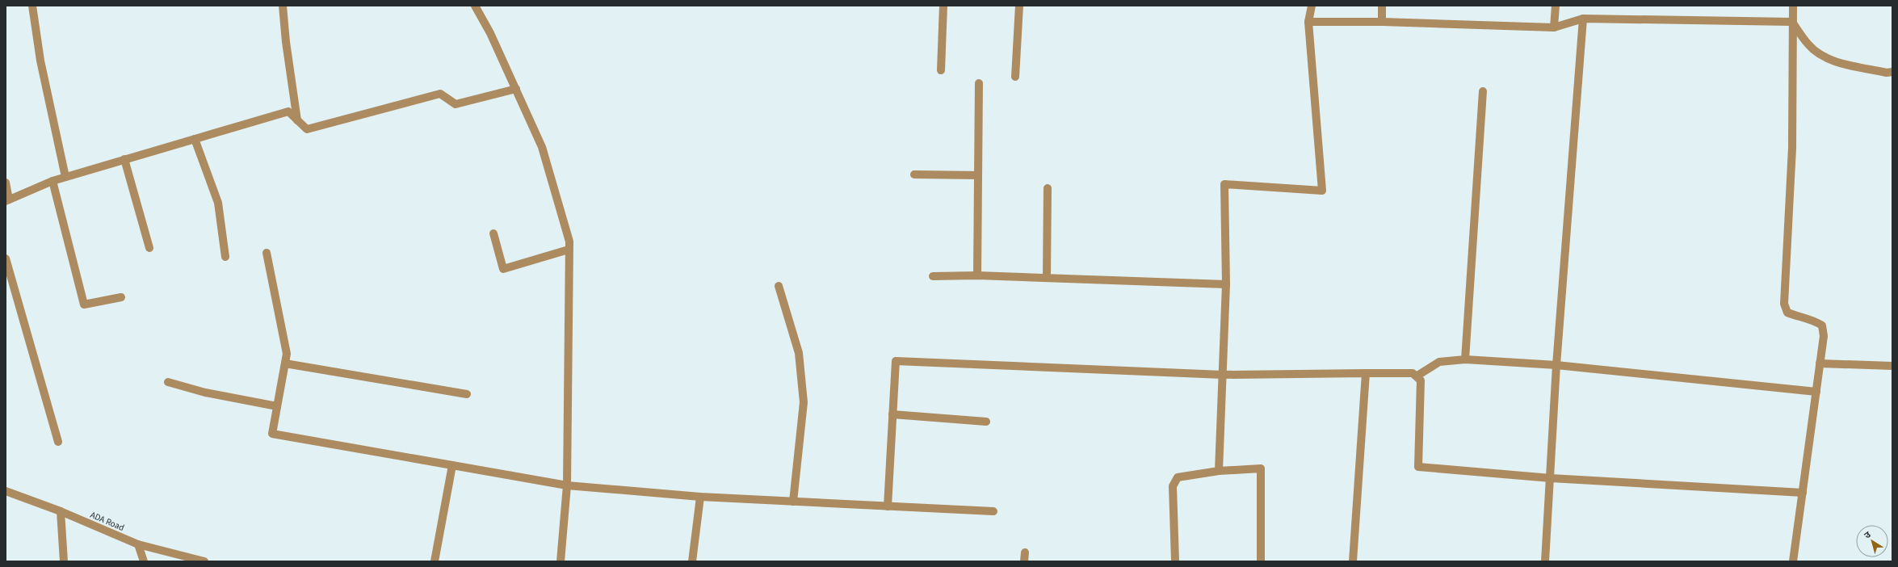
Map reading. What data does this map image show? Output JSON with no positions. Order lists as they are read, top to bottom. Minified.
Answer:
{"streets":{"street":["ADA Road"]},"north":"top left"}
